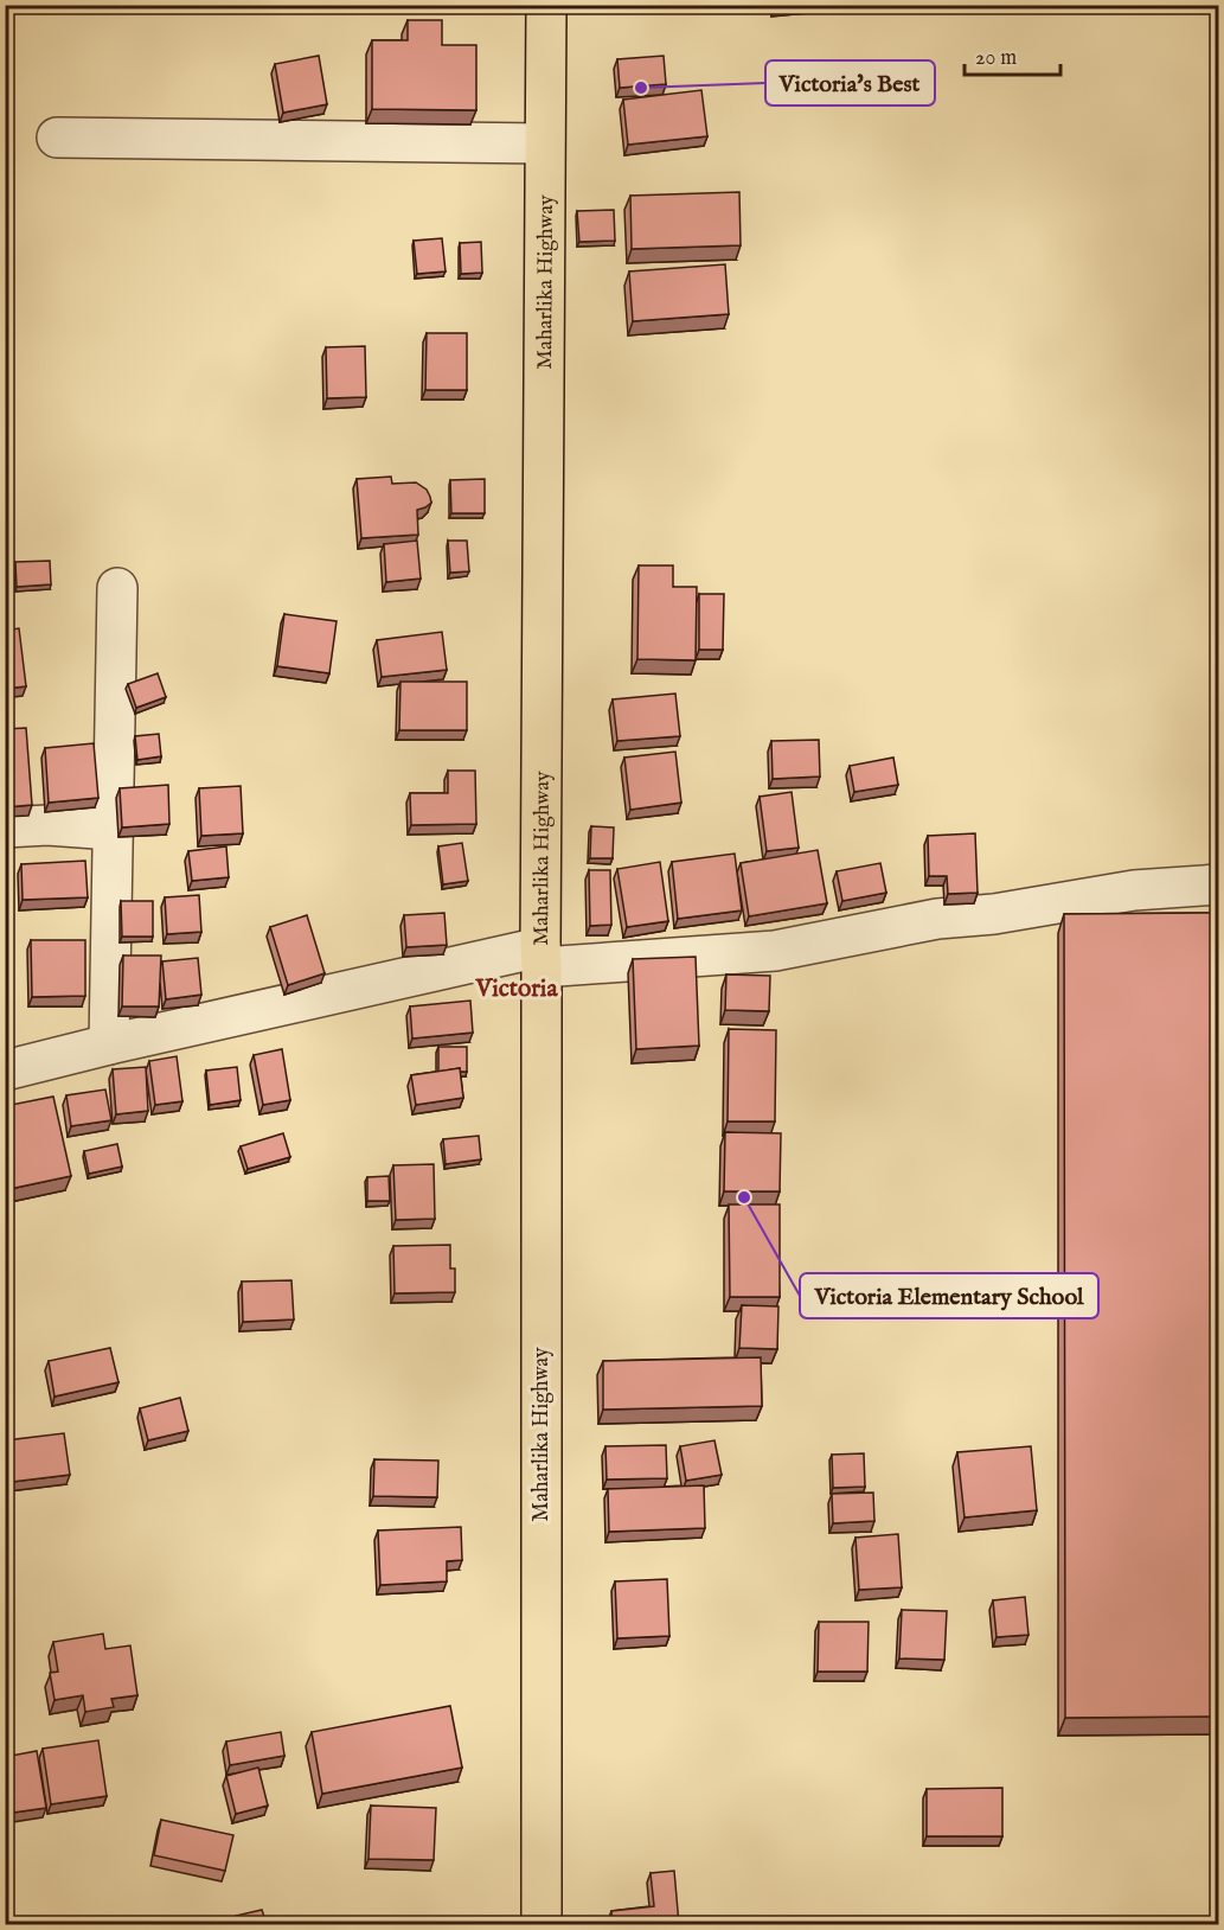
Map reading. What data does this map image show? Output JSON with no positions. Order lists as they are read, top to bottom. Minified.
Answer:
{"streets":{"highway":["Maharlika Highway"]},"districts":["Victoria"],"places":["Victoria's Best","Victoria Elementary School"],"scale_bar":"20 m"}
